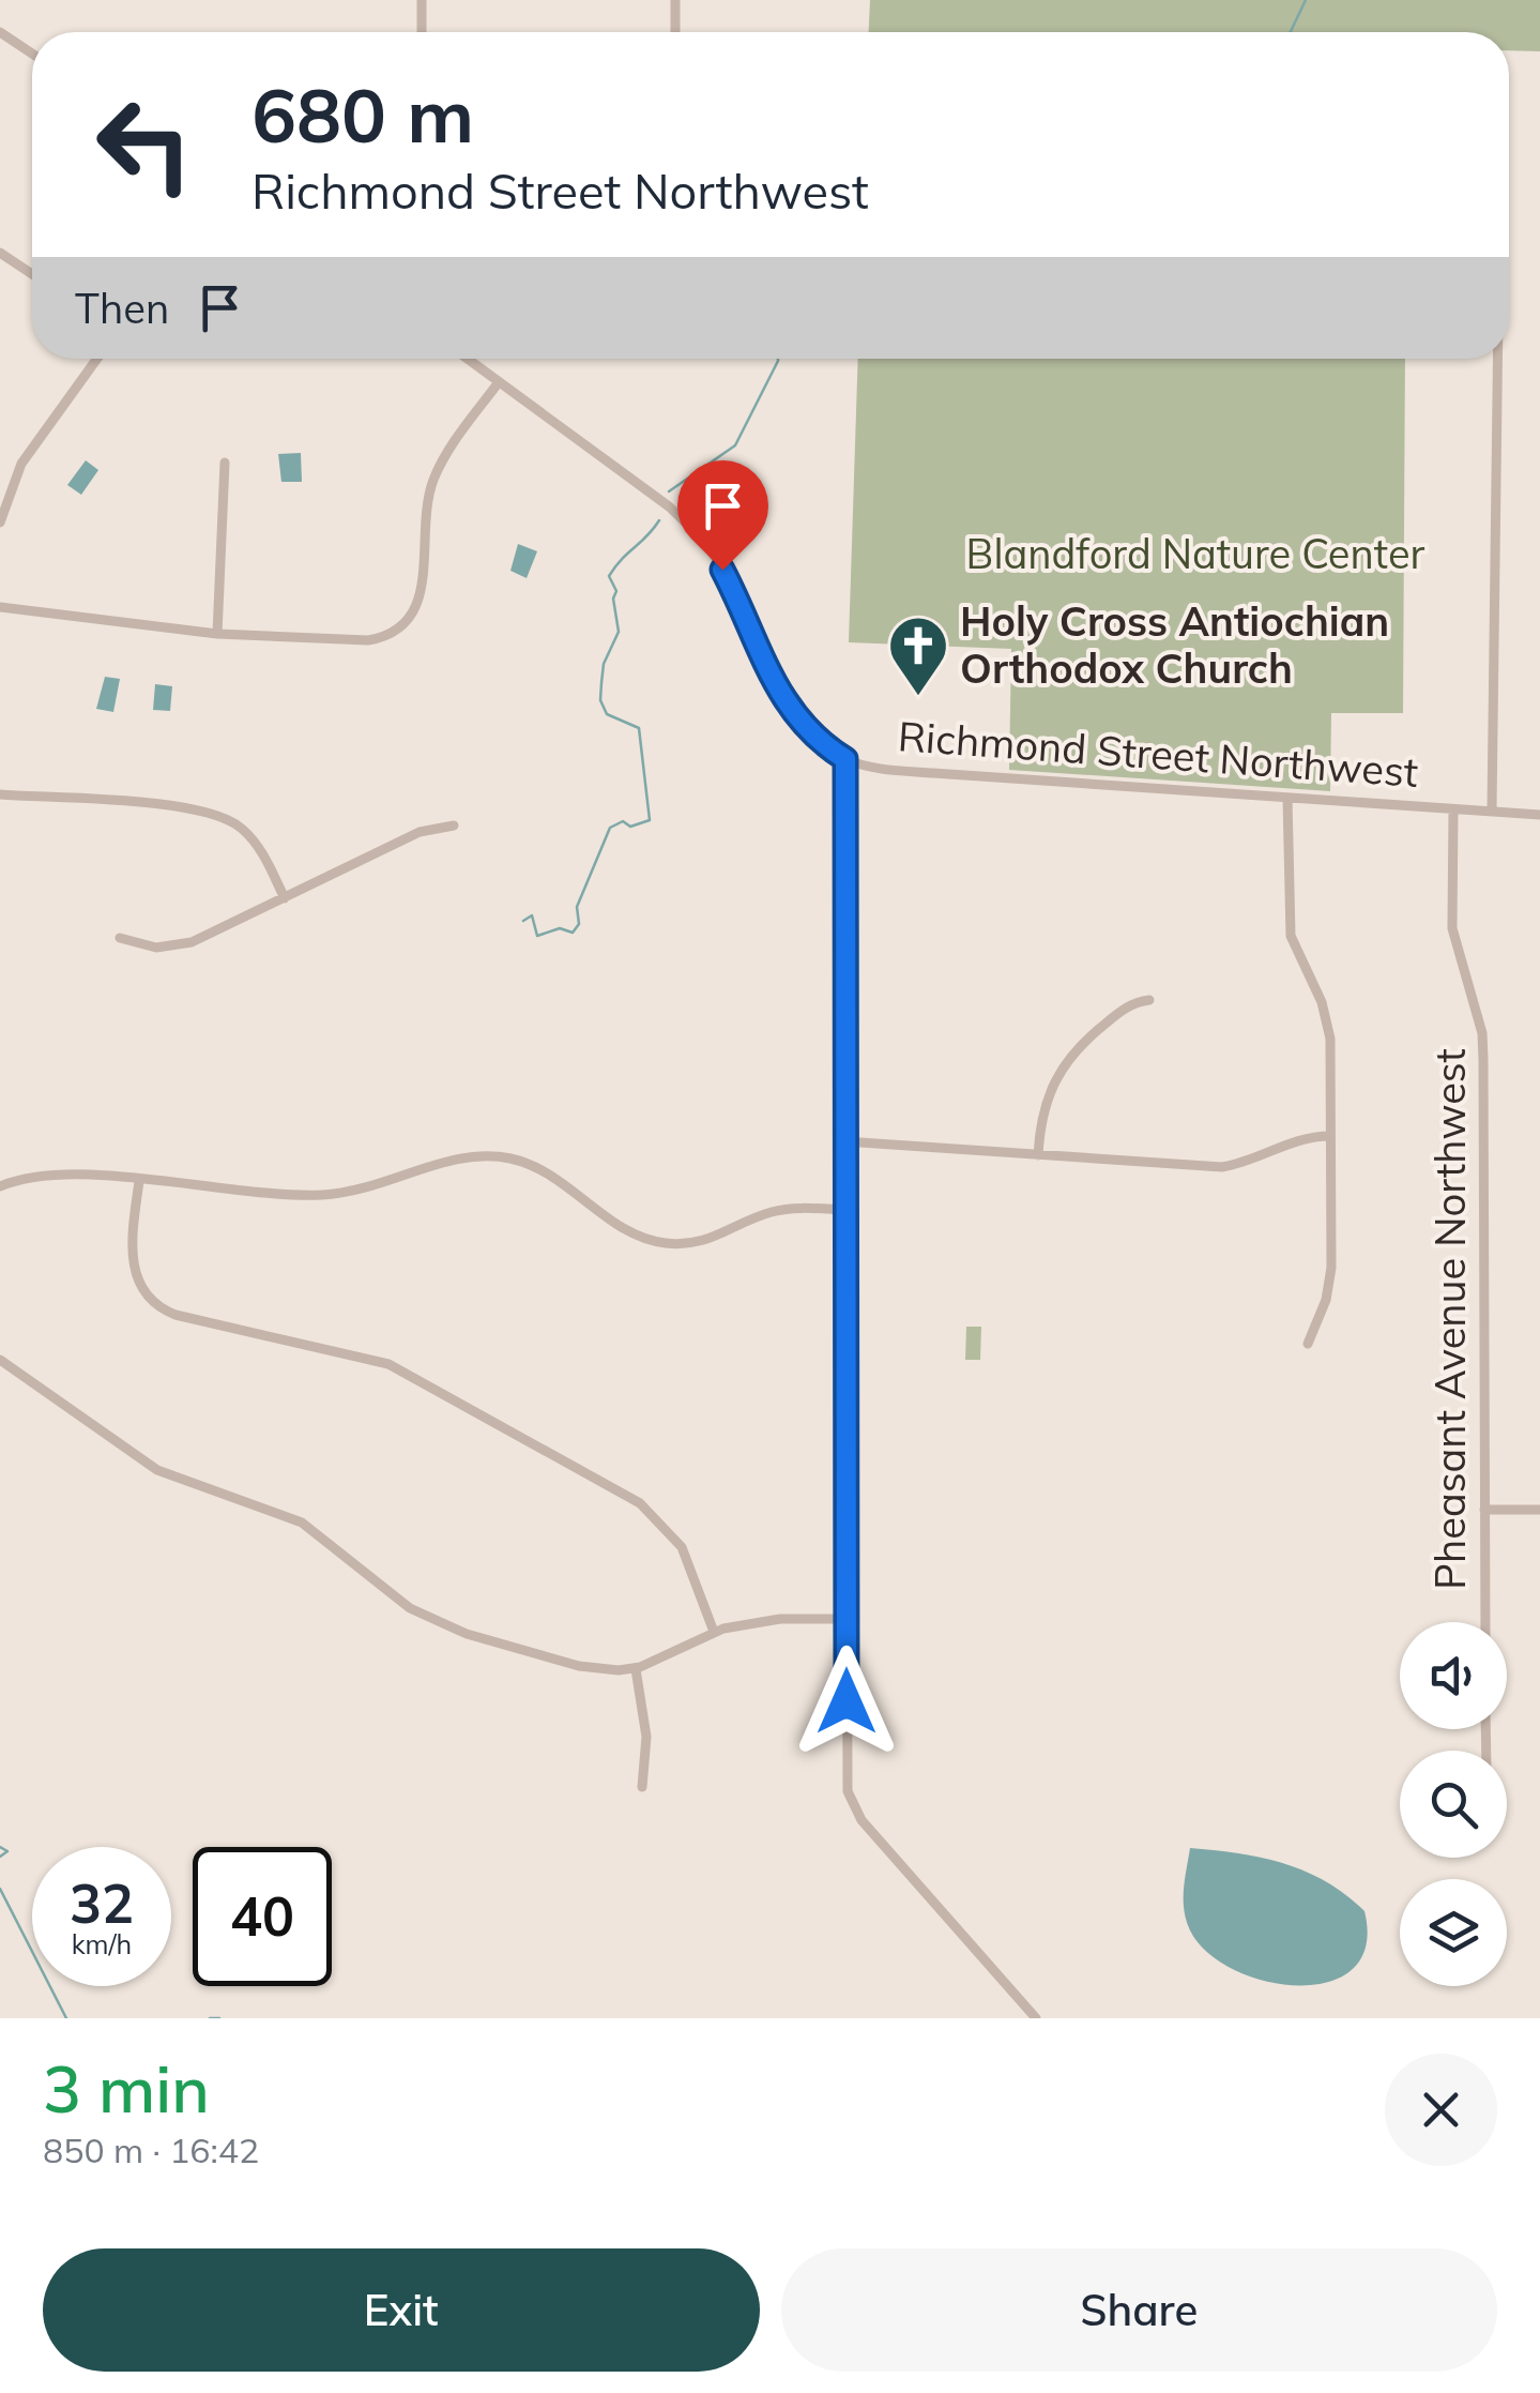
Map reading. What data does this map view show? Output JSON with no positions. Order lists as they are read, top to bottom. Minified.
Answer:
{"streets":{"street":["Richmond Street Northwest","Pheasant Avenue Northwest"]},"crossings":[["Richmond Street Northwest","Pheasant Avenue Northwest"]],"parks":["Blandford Nature Center"],"places":{"church":["Holy Cross Antiochian Orthodox Church"]},"page":{"turn":["680 m","Richmond Street Northwest"],"then":"Then","speed":"32 km/h","limit":"40","heading":["3 min","850 m · 16:42"],"buttons":["Exit","Share"]}}
